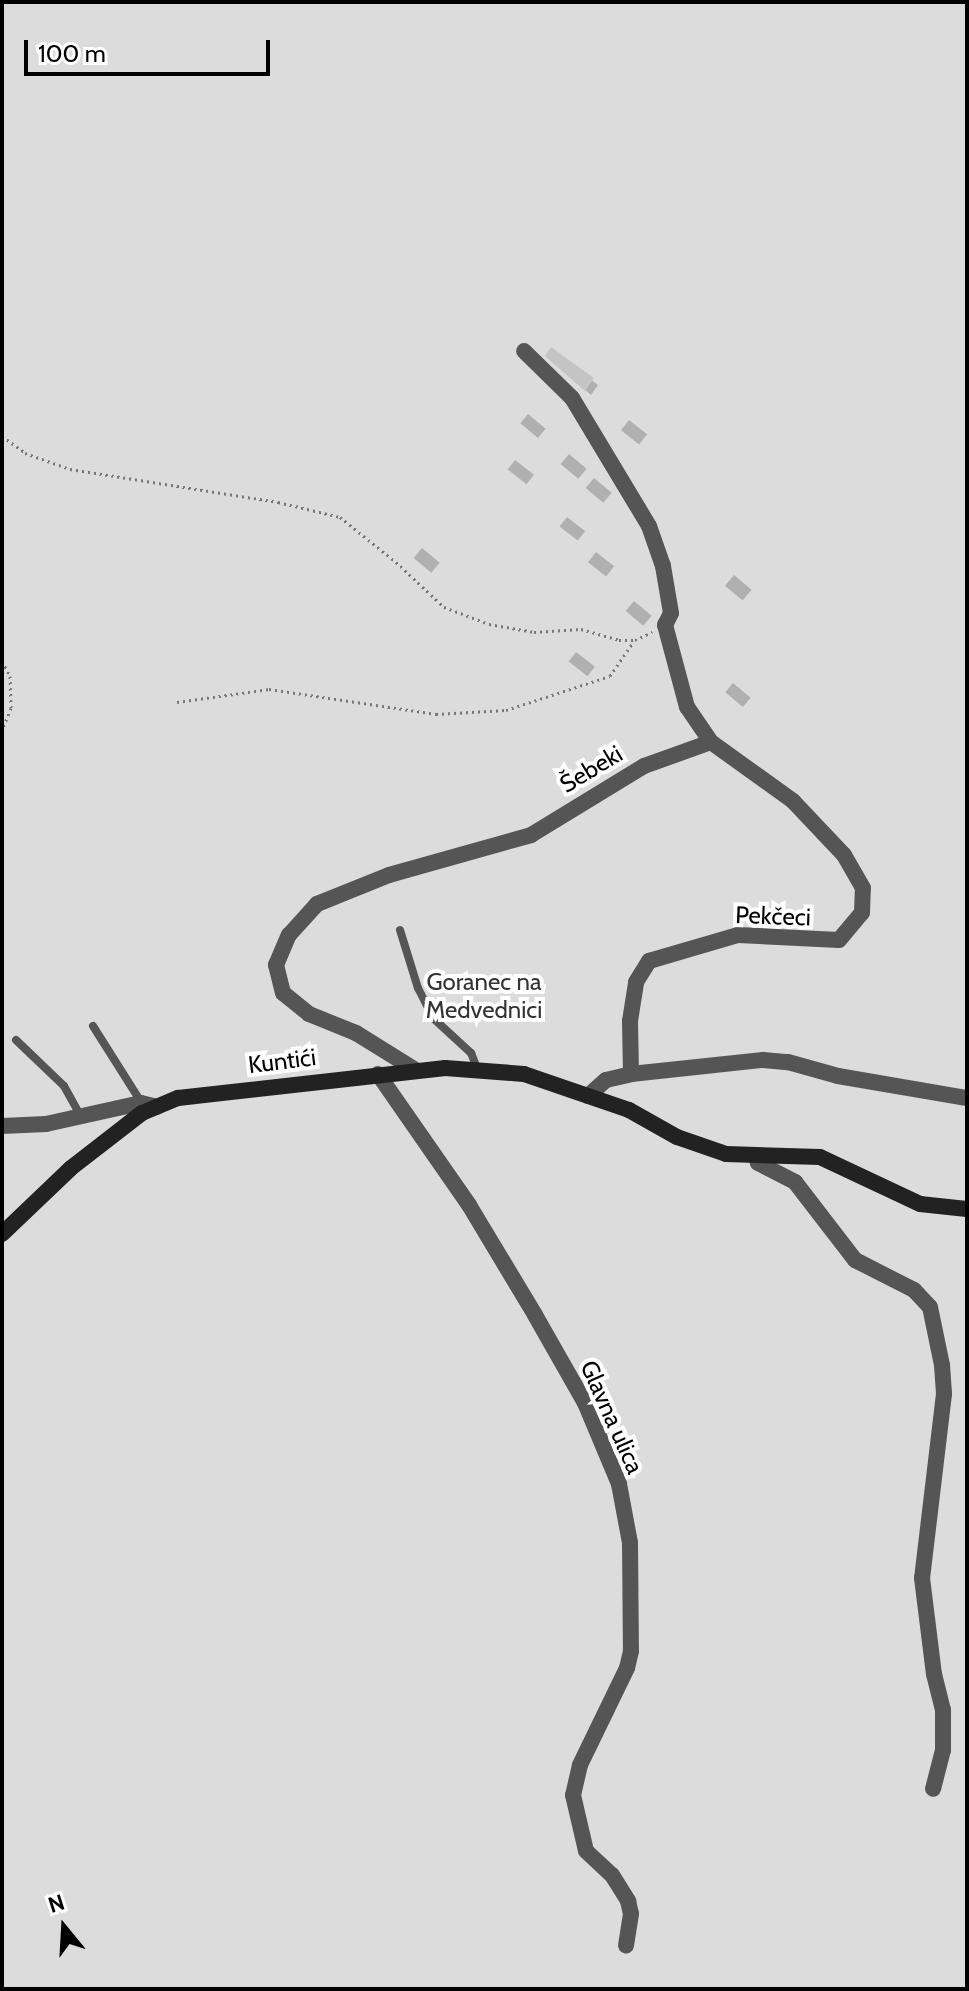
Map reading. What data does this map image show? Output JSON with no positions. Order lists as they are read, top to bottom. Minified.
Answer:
{"streets":{"street":["Šebeki","Pekčeci","Kuntići","Glavna ulica"]},"crossings":[["Šebeki","Pekčeci"],["Šebeki","Kuntići"],["Kuntići","Glavna ulica"]],"parks":["Goranec na Medvednici"],"scale_bar":"100 m","north":"top"}
